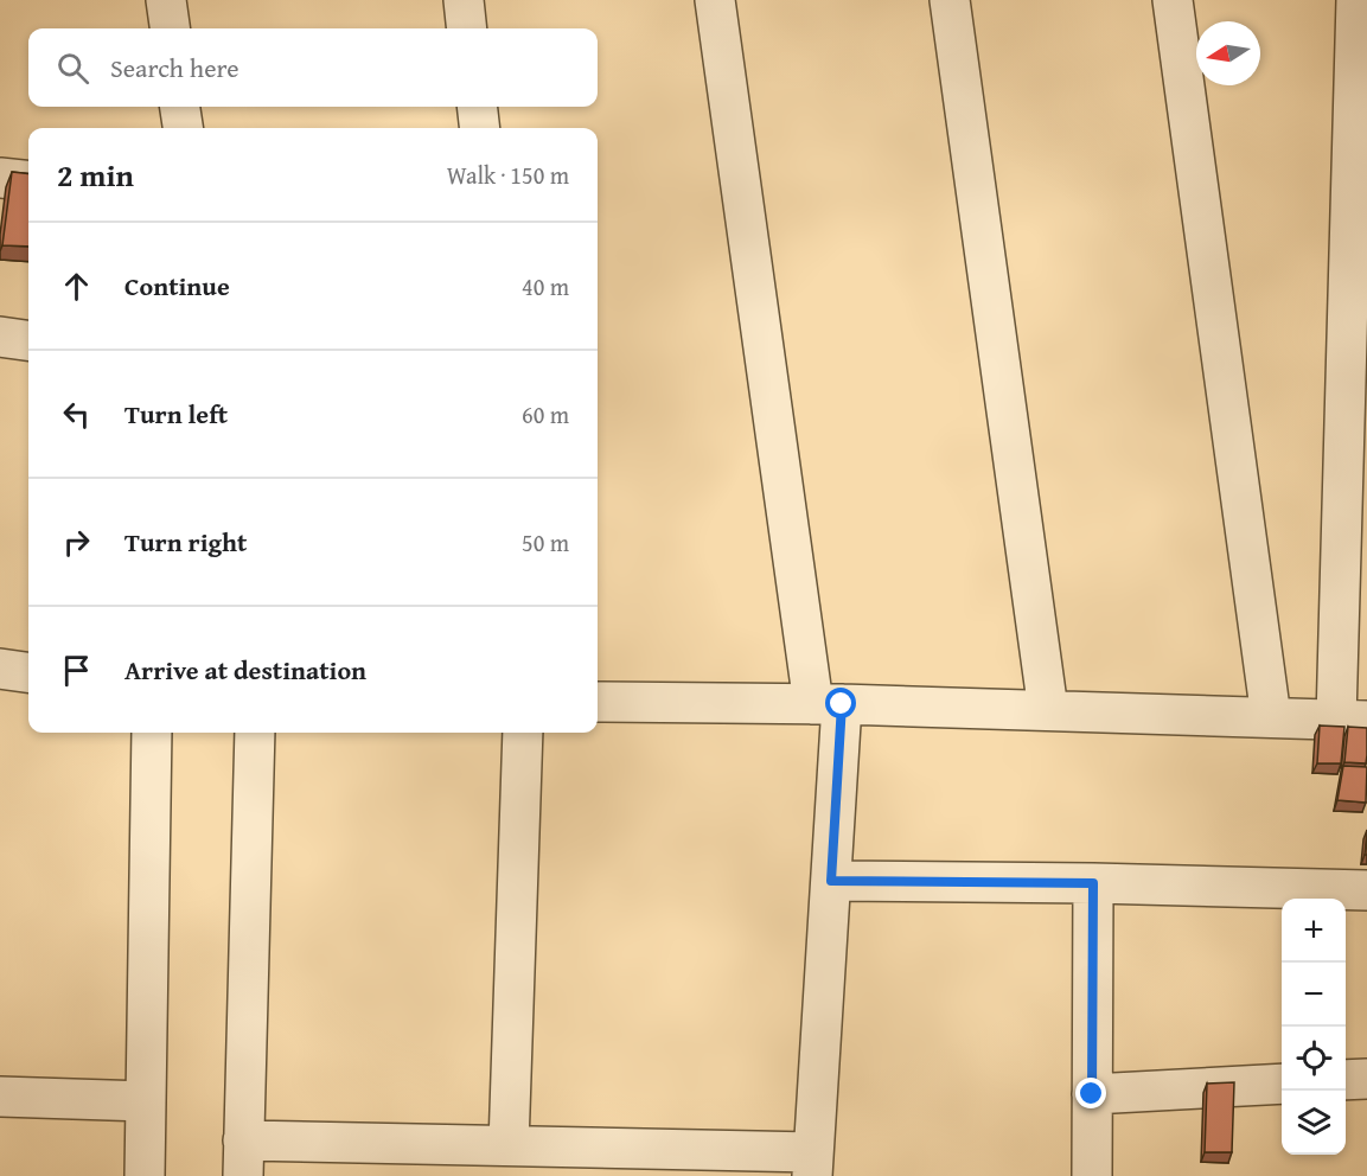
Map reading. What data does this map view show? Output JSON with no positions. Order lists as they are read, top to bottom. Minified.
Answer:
{"north":"left","page":{"search":"Search here","heading":["2 min","Walk · 150 m"],"list":[["Continue","40 m"],["Turn left","60 m"],["Turn right","50 m"],"Arrive at destination"],"map_buttons":["+","−"]}}
